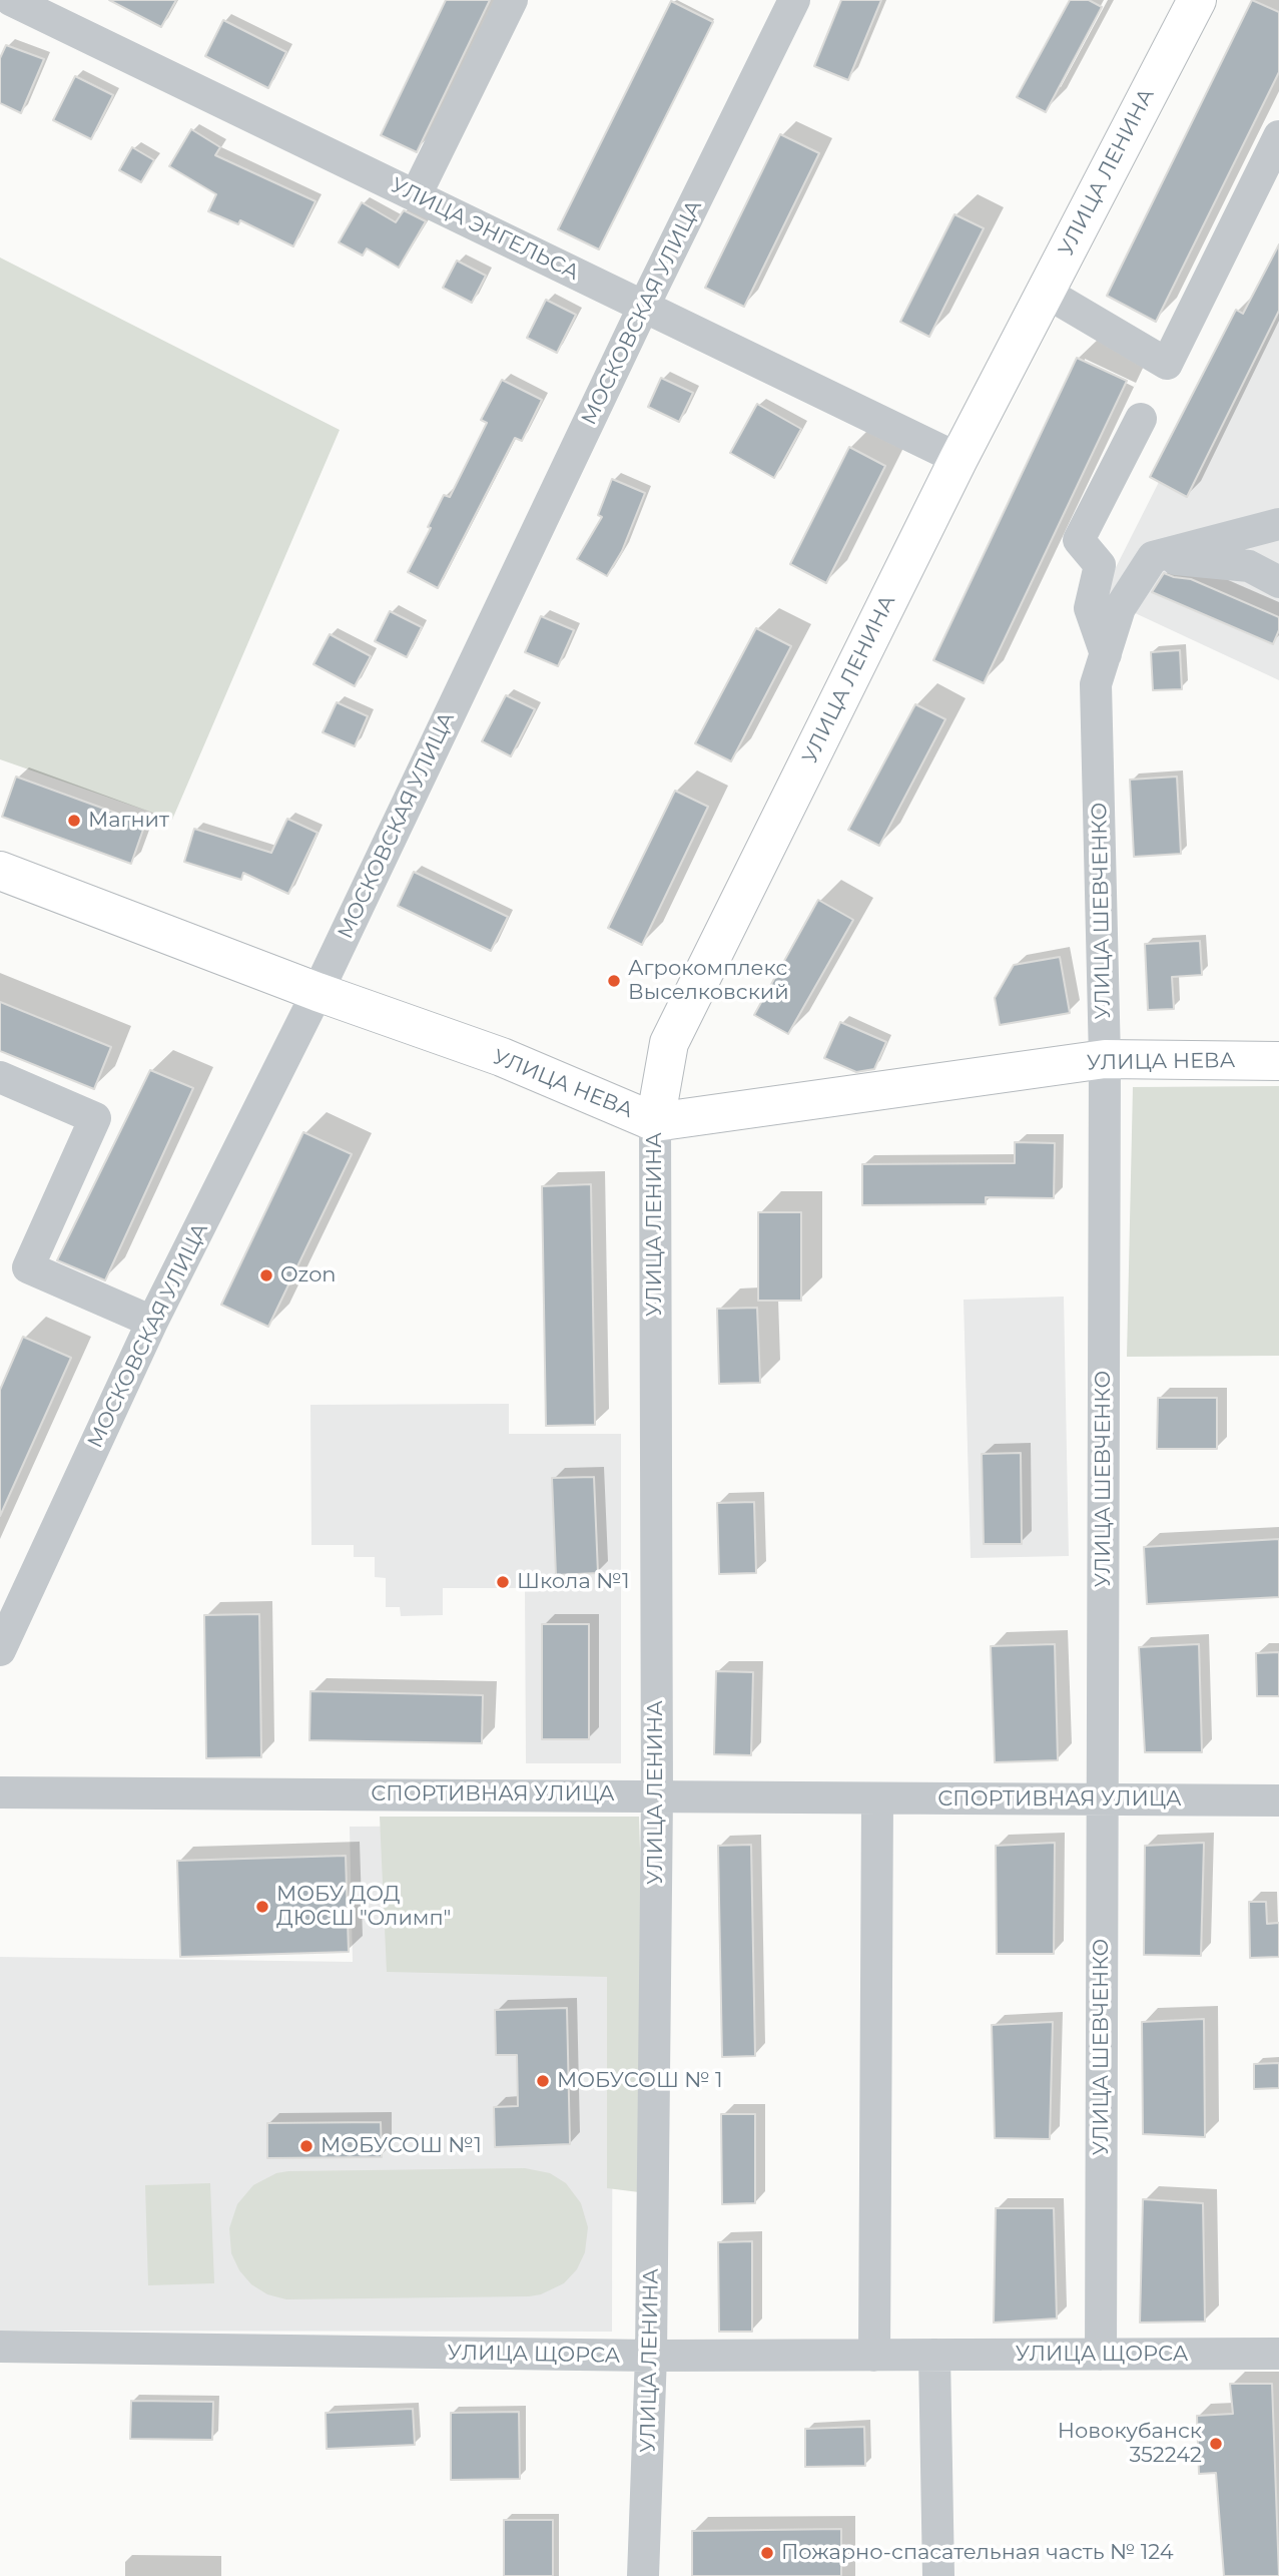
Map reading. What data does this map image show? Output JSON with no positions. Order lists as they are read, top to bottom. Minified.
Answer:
{"streets":{"main road":["УЛИЦА ЛЕНИНА","УЛИЦА НЕВА"],"street":["УЛИЦА ЭНГЕЛЬСА","МОСКОВСКАЯ УЛИЦА","УЛИЦА ШЕВЧЕНКО","СПОРТИВНАЯ УЛИЦА","УЛИЦА ЩОРСА"]},"crossings":[["УЛИЦА ЛЕНИНА","УЛИЦА ЭНГЕЛЬСА"],["УЛИЦА ЛЕНИНА","УЛИЦА НЕВА"],["УЛИЦА ЛЕНИНА","СПОРТИВНАЯ УЛИЦА"],["УЛИЦА ЛЕНИНА","УЛИЦА ЩОРСА"],["УЛИЦА ЭНГЕЛЬСА","МОСКОВСКАЯ УЛИЦА"],["МОСКОВСКАЯ УЛИЦА","УЛИЦА НЕВА"],["УЛИЦА ШЕВЧЕНКО","УЛИЦА НЕВА"],["УЛИЦА ШЕВЧЕНКО","СПОРТИВНАЯ УЛИЦА"],["УЛИЦА ШЕВЧЕНКО","УЛИЦА ЩОРСА"]],"places":["Магнит","Агрокомплекс Выселковский","Ozon","Школа №1","МОБУ ДОД ДЮСШ \"Олимп\"","МОБУСОШ № 1","МОБУСОШ №1","Новокубанск 352242","Пожарно-спасательная часть № 124"]}
